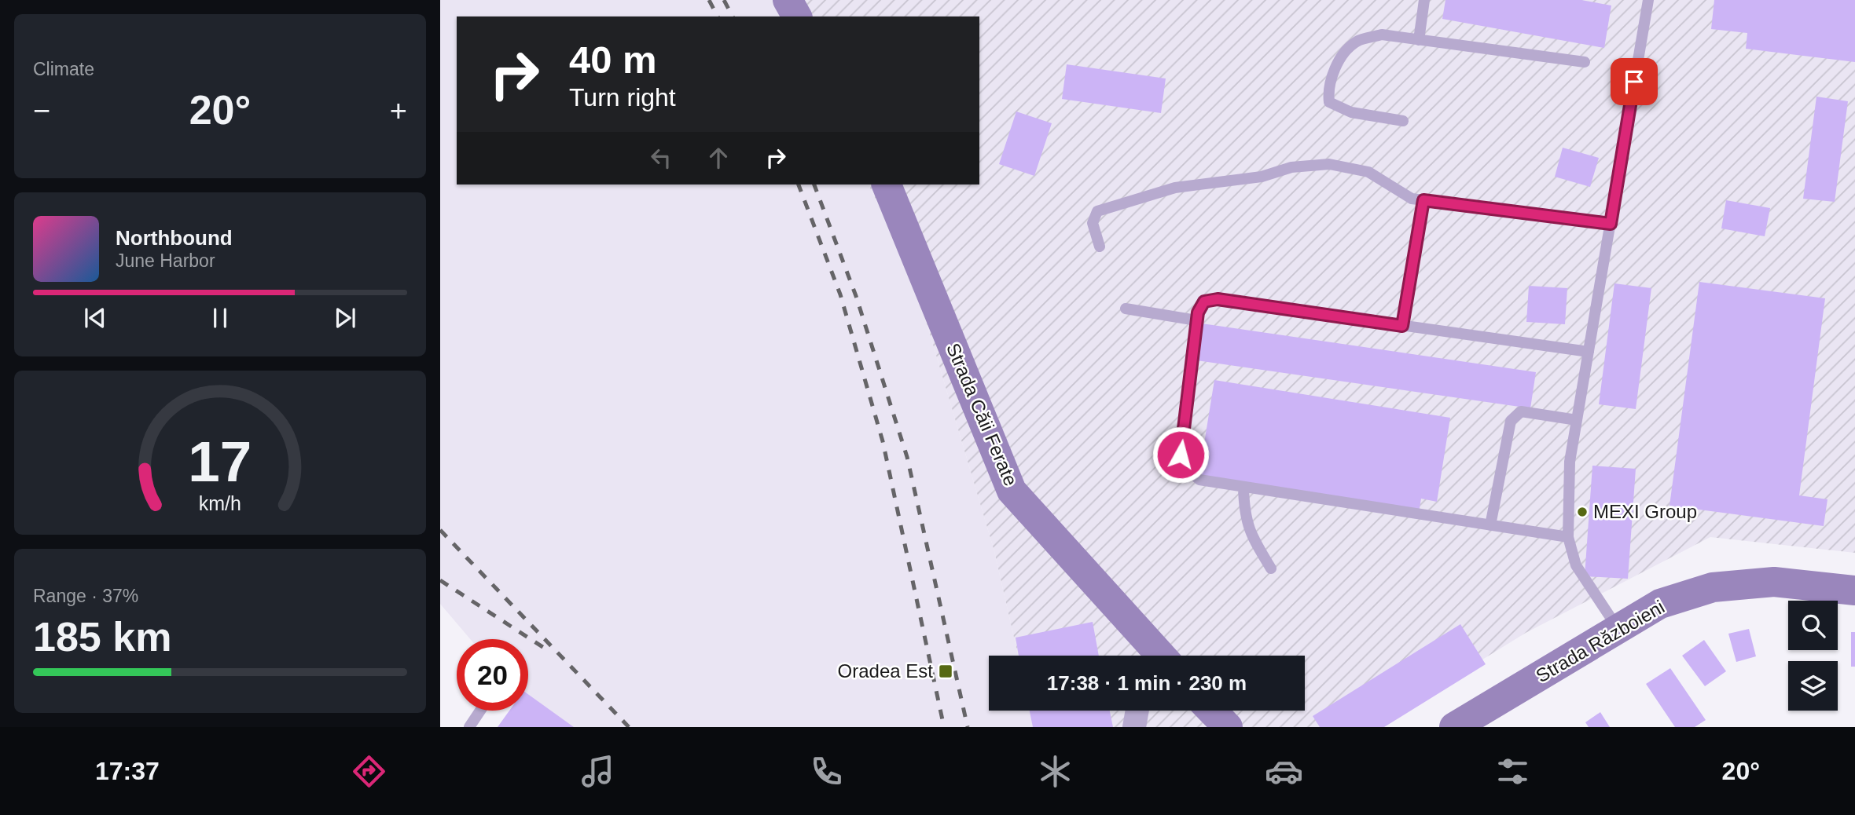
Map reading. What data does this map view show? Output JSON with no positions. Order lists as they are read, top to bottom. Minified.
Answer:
{"streets":{"street":["Strada Căii Ferate","Strada Războieni"]},"places":{"other":["MEXI Group"],"transit":["Oradea Est"]},"page":{"tile":["Climate",["Range · 37%","185 km"]],"turn":["40 m","Turn right"],"heat":["−","20°","+"],"song":["Northbound","June Harbor"],"limit":"20","trip":"17:38 · 1 min · 230 m","tabs":["17:37","20°"],"gauge":["17","km/h"]}}
